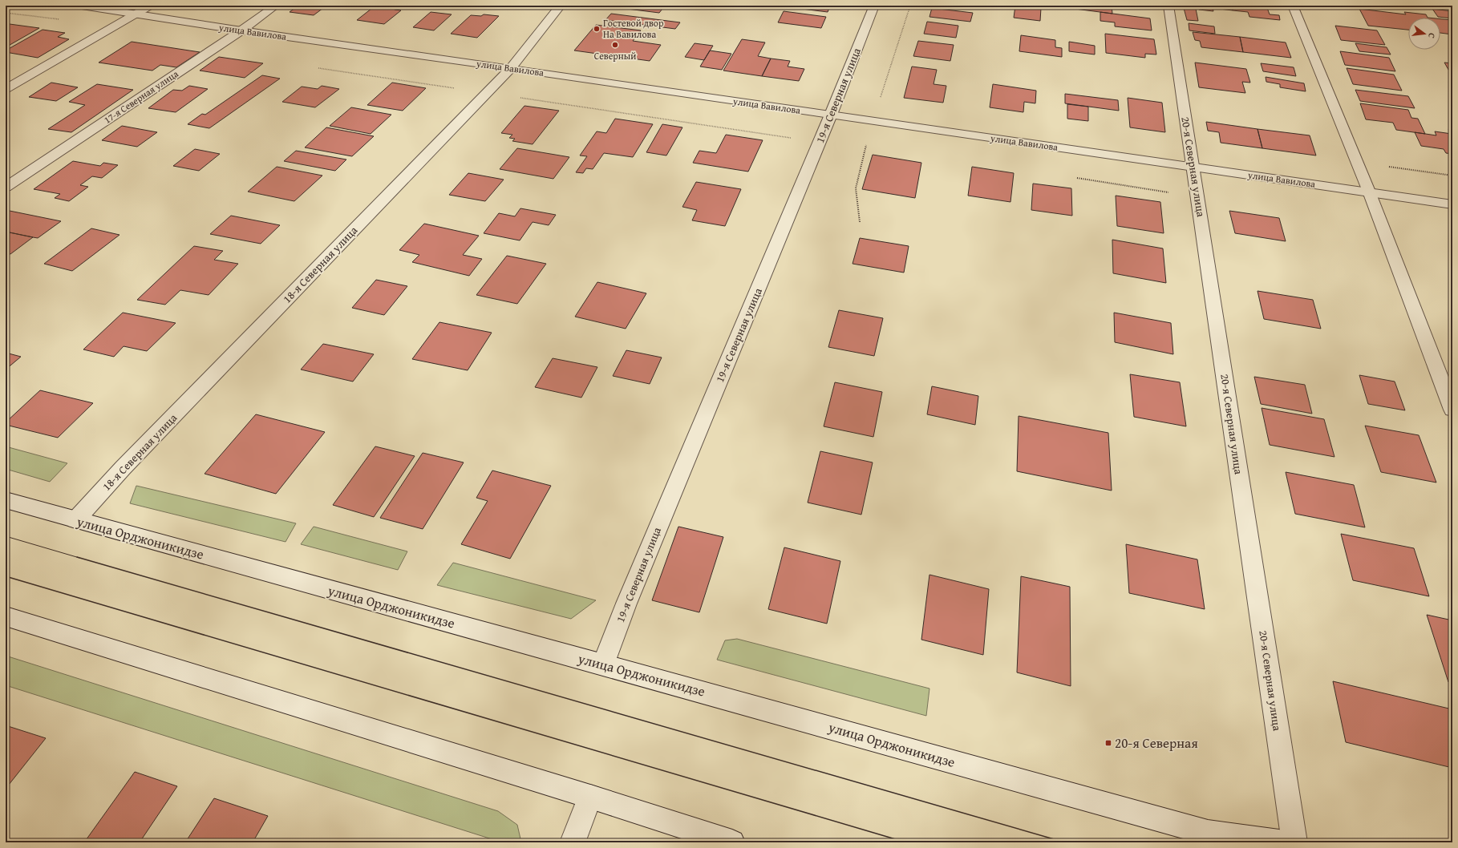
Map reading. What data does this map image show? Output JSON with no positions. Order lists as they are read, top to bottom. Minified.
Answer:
{"streets":{"street":["улица Вавилова","19-я Северная улица","17-я Северная улица","20-я Северная улица","18-я Северная улица","улица Орджоникидзе"]},"crossings":[["улица Вавилова","19-я Северная улица"],["улица Вавилова","17-я Северная улица"],["улица Вавилова","20-я Северная улица"],["улица Вавилова","18-я Северная улица"],["19-я Северная улица","улица Орджоникидзе"],["18-я Северная улица","улица Орджоникидзе"]],"places":{"other":["Гостевой двор На Вавилова","Северный"],"transit":["20-я Северная"]},"north":"right"}
